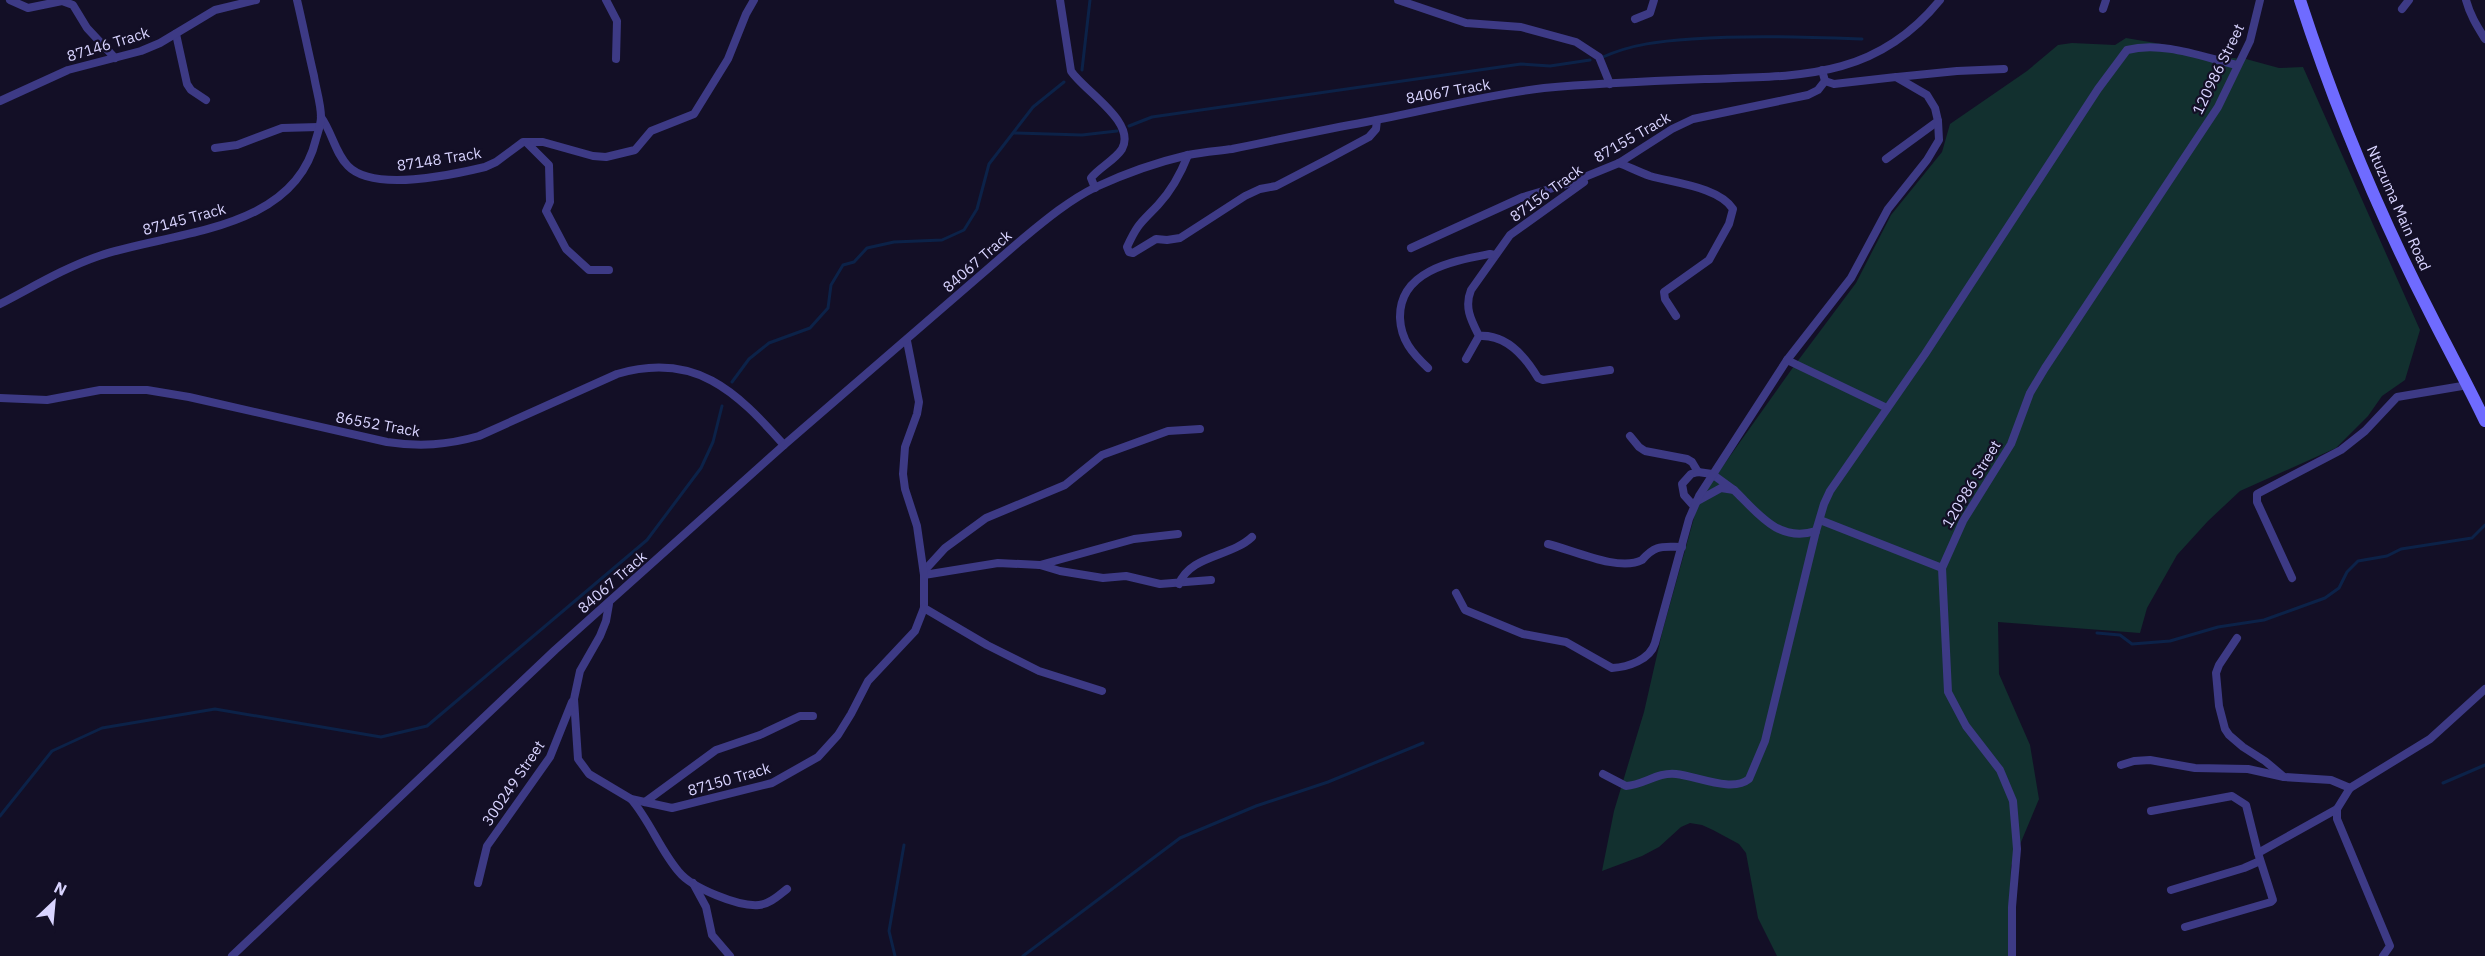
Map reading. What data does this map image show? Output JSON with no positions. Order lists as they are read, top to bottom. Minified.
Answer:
{"streets":{"main road":["Ntuzuma Main Road"],"street":["87146 Track","120986 Street","84067 Track","87155 Track","87148 Track","87156 Track","87145 Track","86552 Track","87150 Track","300249 Street"]},"crossings":[["84067 Track","86552 Track"],["84067 Track","87150 Track"],["87155 Track","87156 Track"],["87148 Track","87145 Track"],["87150 Track","300249 Street"]],"north":"top right"}
